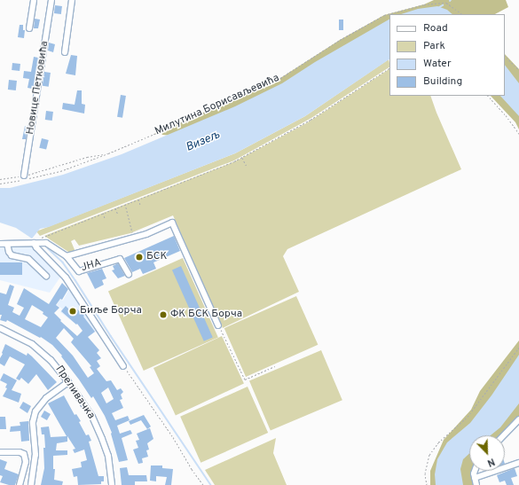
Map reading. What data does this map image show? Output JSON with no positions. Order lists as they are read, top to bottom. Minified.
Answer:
{"streets":{"street":["Новице Петковића","ЈНА","Преливачка"],"path":["Милутина Борисављевића"]},"water":["Визељ"],"places":["БСК","Биље Борча","ФК БСК Борча"],"legend":["Road","Park","Water","Building"],"north":"bottom right"}
